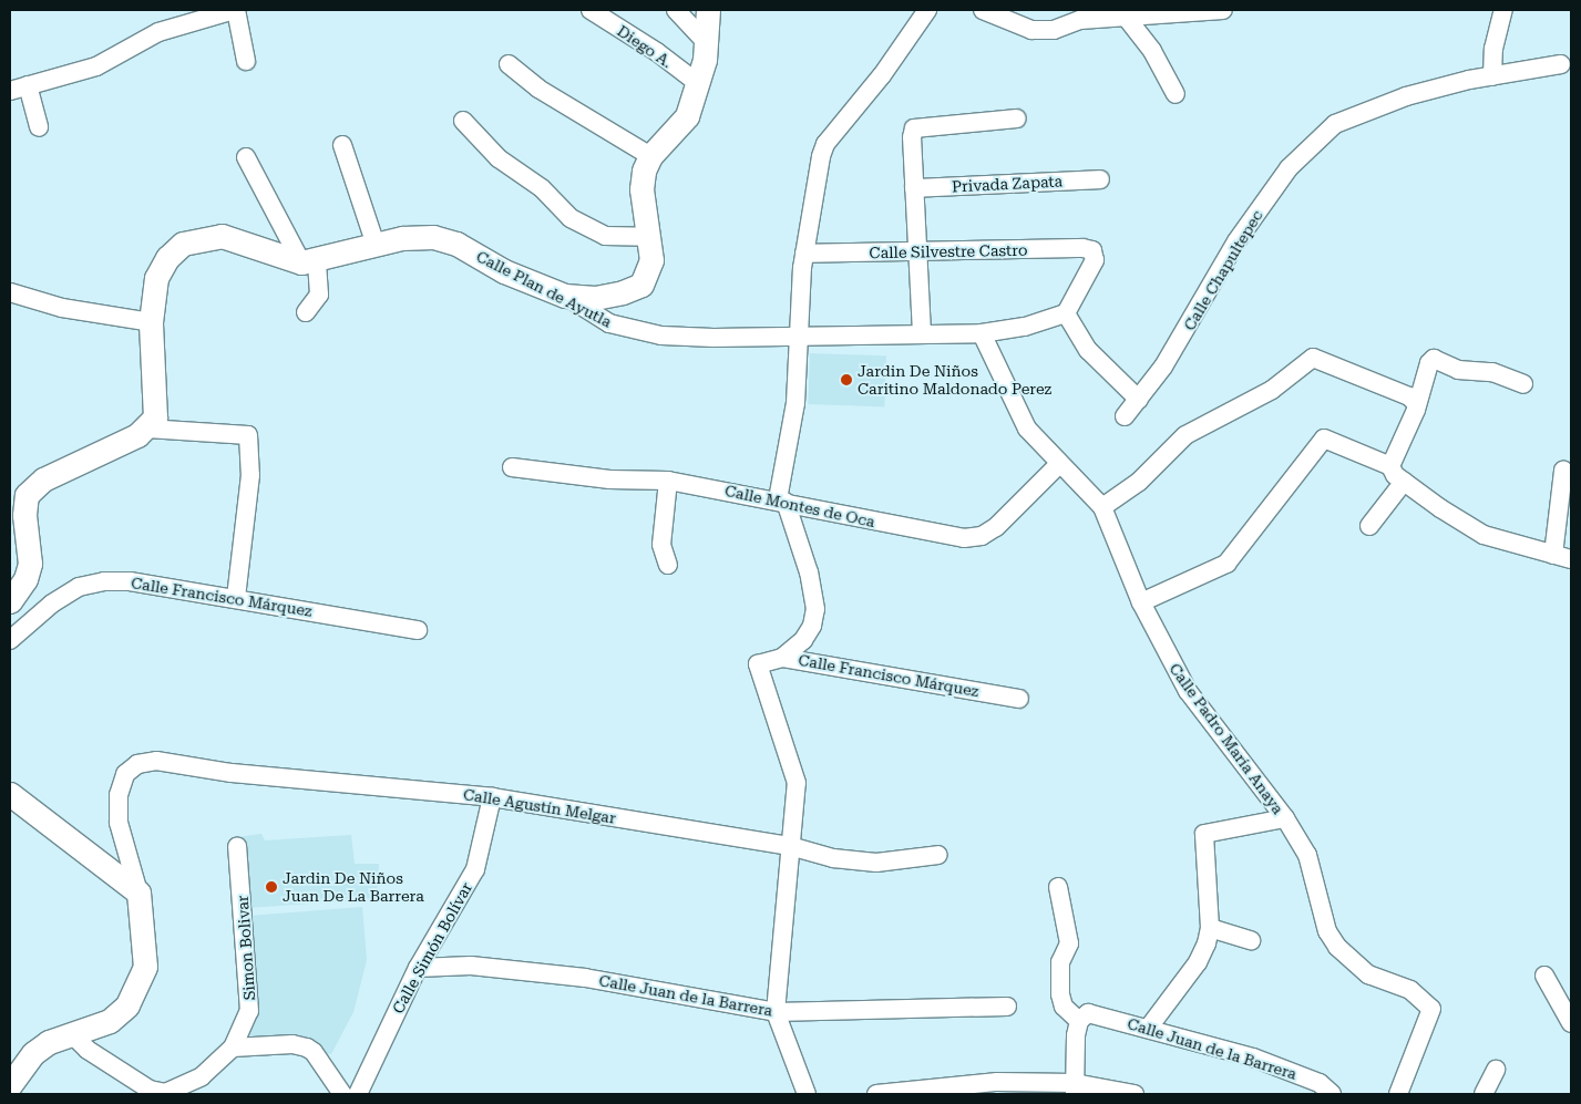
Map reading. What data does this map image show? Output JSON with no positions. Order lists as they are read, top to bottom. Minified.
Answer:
{"streets":{"street":["Diego A.","Privada Zapata","Calle Silvestre Castro","Calle Chapultepec","Calle Plan de Ayutla","Calle Montes de Oca","Calle Francisco Márquez","Calle Padro María Anaya","Calle Agustín Melgar","Simon Bolivar","Calle Simón Bolívar","Calle Juan de la Barrera"]},"crossings":[["Calle Silvestre Castro","Calle Plan de Ayutla"],["Calle Plan de Ayutla","Calle Padro María Anaya"],["Calle Montes de Oca","Calle Padro María Anaya"],["Calle Francisco Márquez","Calle Agustín Melgar"],["Calle Agustín Melgar","Calle Simón Bolívar"],["Calle Simón Bolívar","Calle Juan de la Barrera"]],"places":["Jardin De Niños Caritino Maldonado Perez","Jardin De Niños Juan De La Barrera"]}
